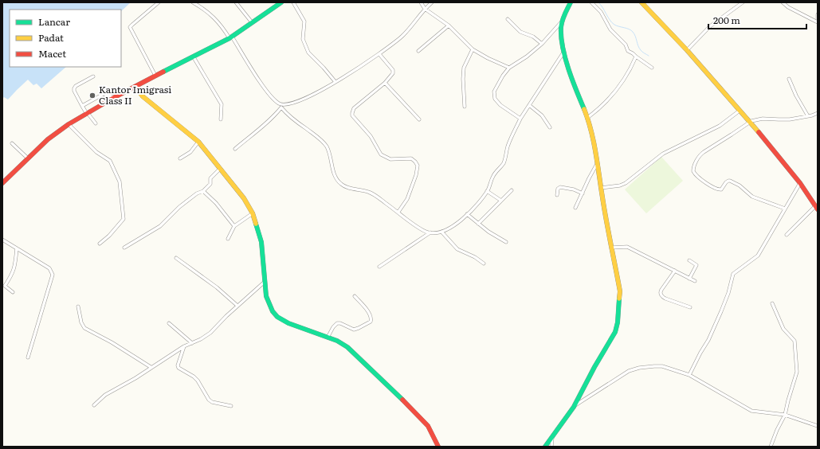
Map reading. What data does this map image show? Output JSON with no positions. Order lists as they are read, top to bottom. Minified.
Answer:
{"places":["Kantor Imigrasi Class II"],"legend":["Lancar","Padat","Macet"],"scale_bar":"200 m"}
